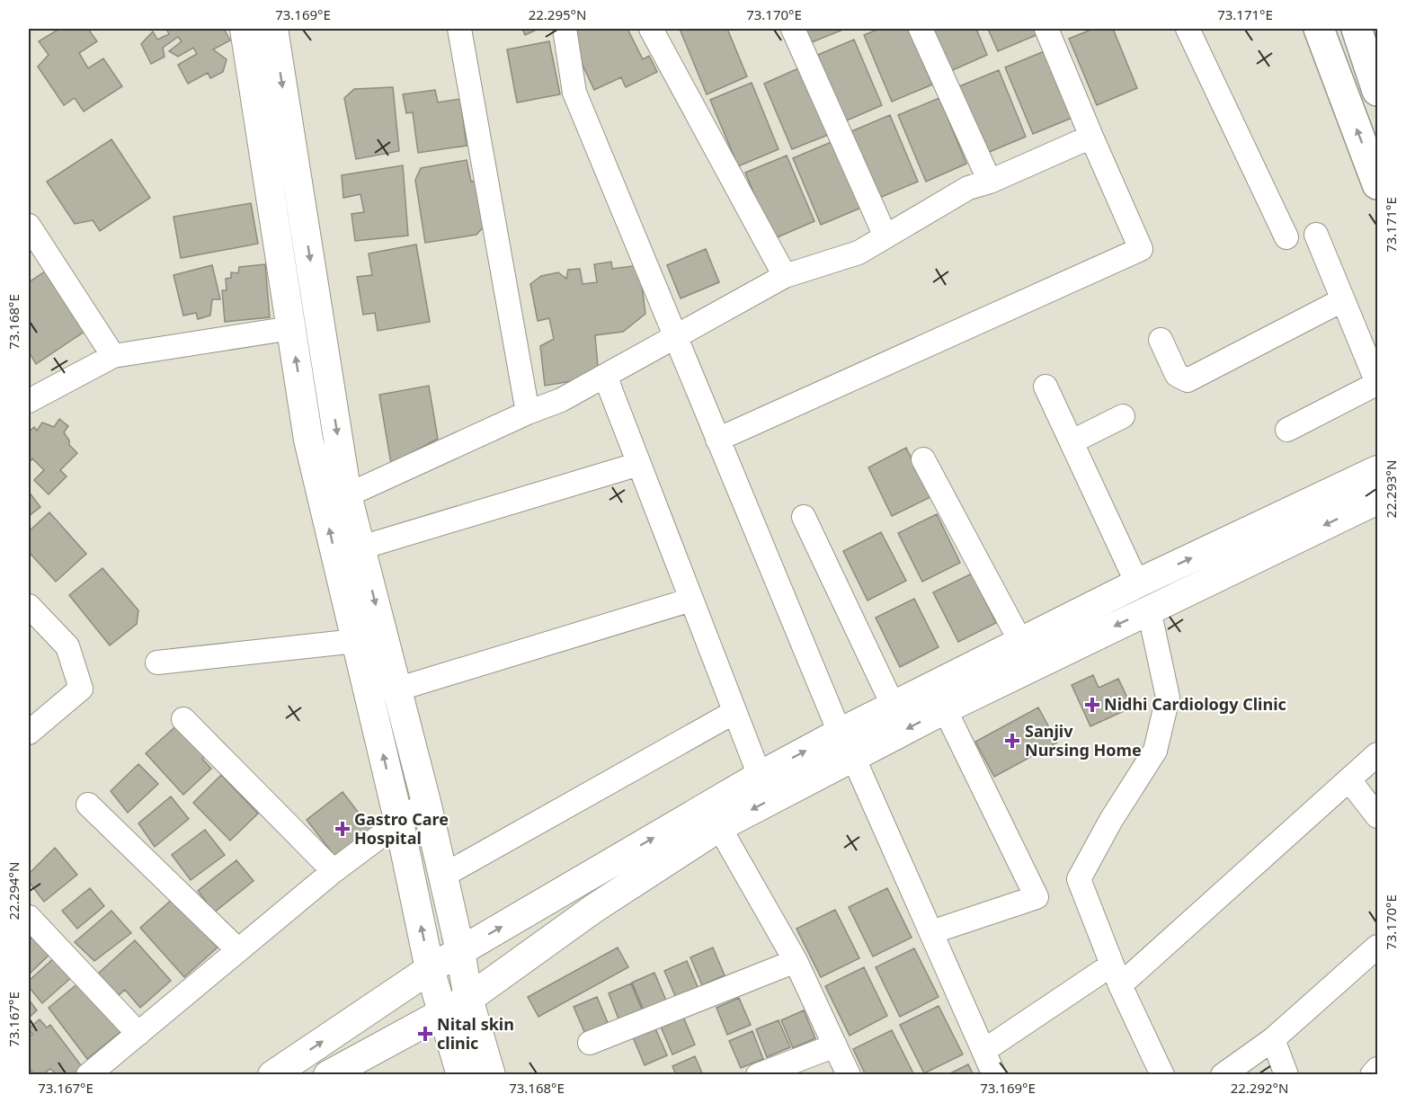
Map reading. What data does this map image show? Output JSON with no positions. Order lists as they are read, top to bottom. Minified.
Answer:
{"places":{"health":["Nidhi Cardiology Clinic","Sanjiv Nursing Home","Gastro Care Hospital","Nital skin clinic"]},"coordinates":["73.169°E","22.295°N","73.170°E","73.171°E","73.168°E","22.293°N","22.294°N","73.167°E","22.292°N"]}
